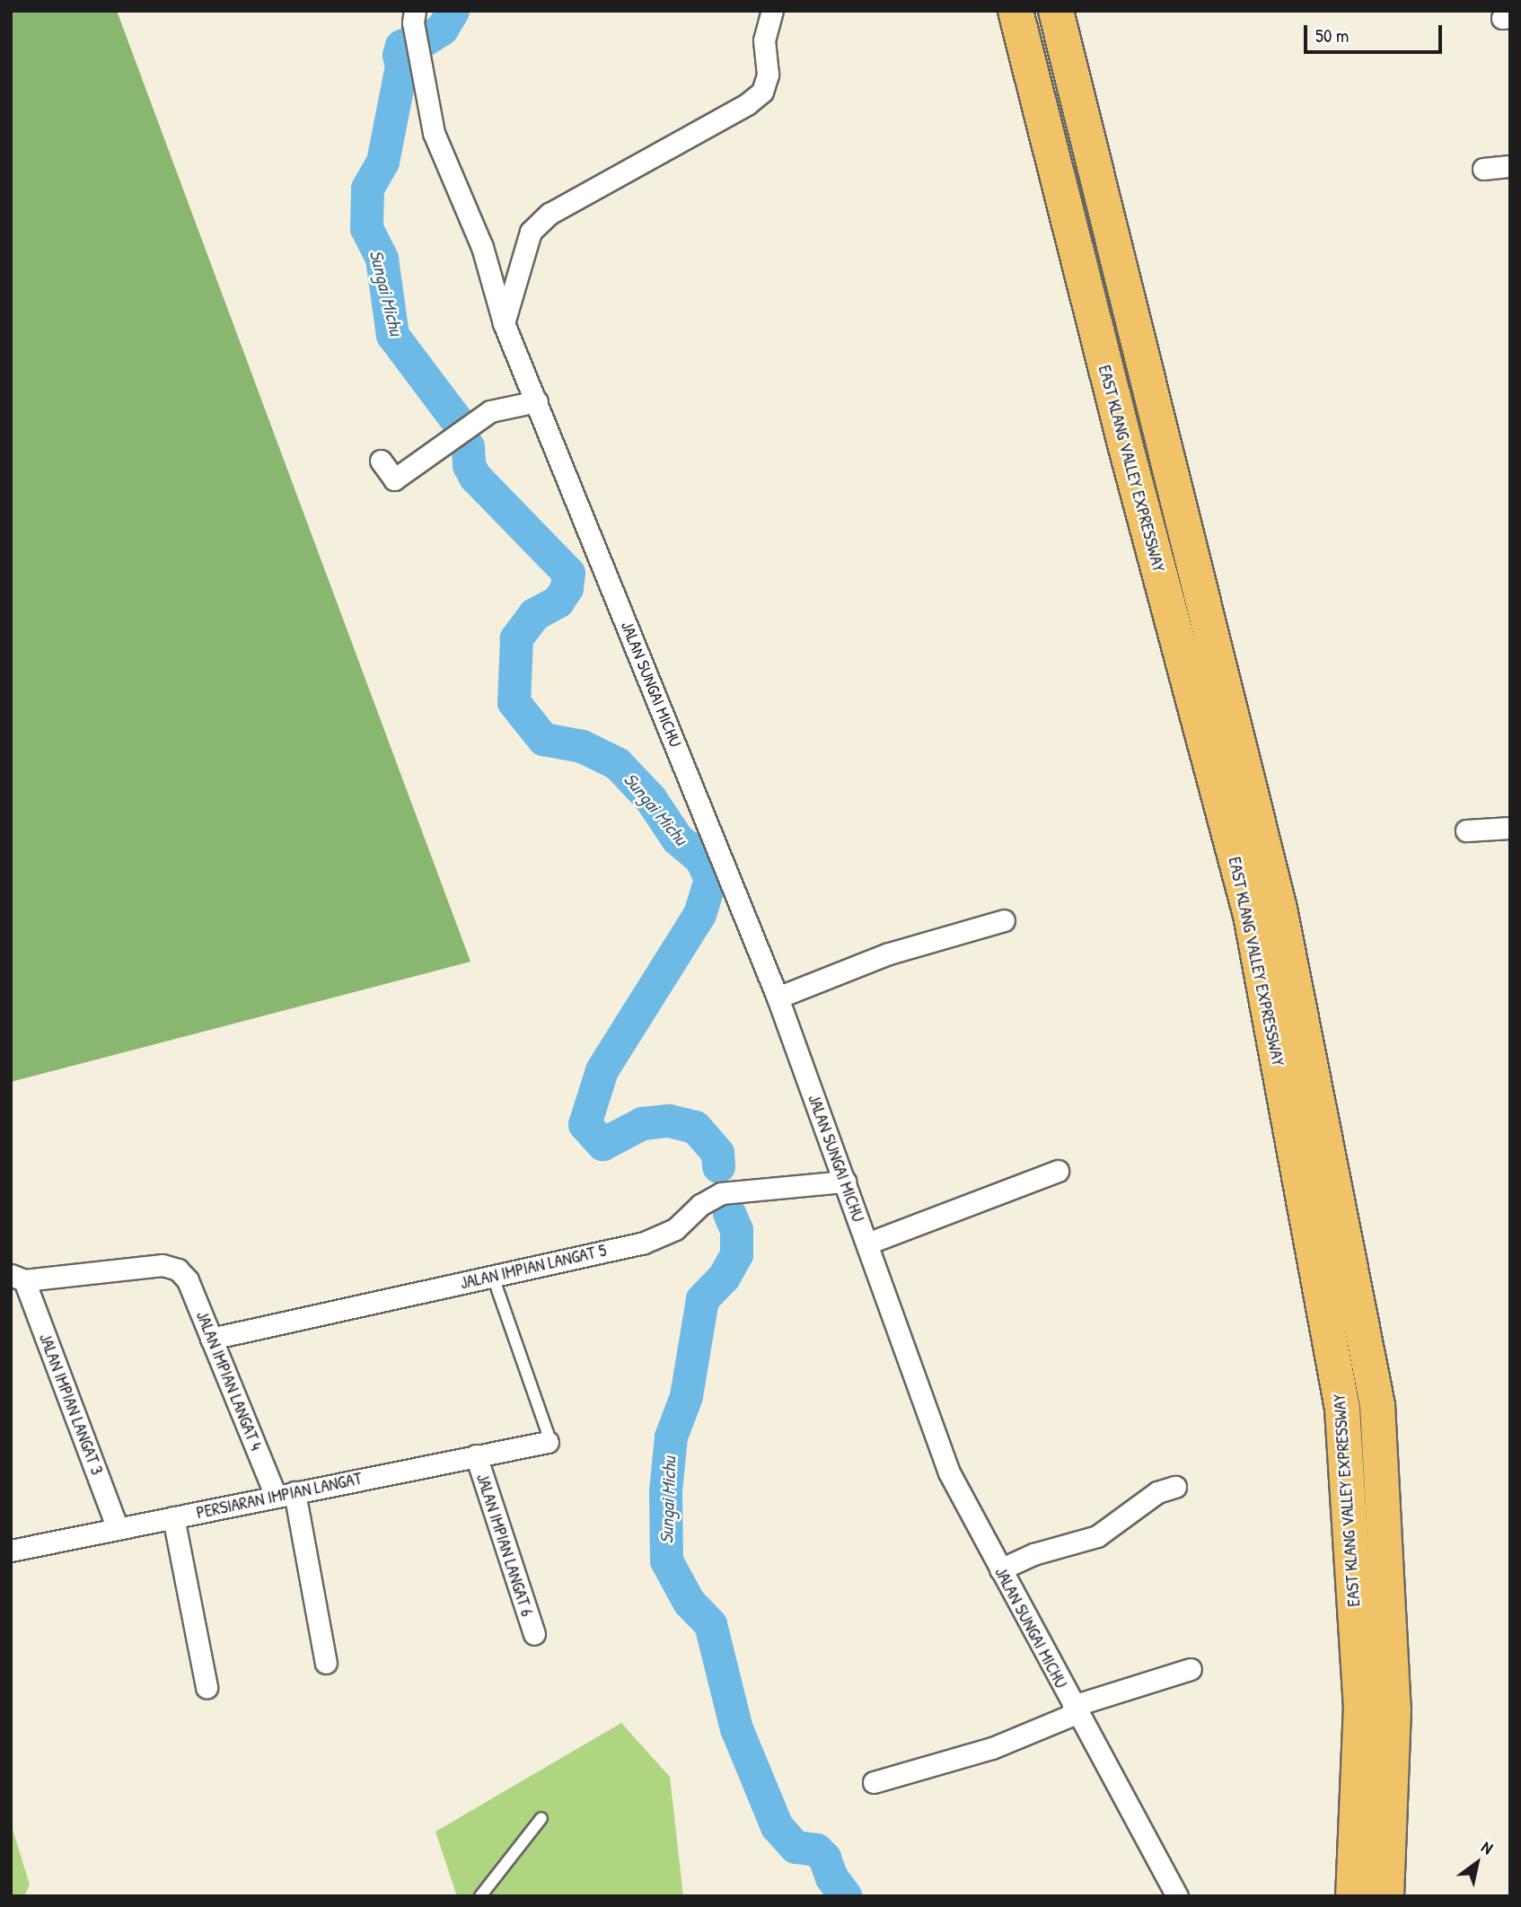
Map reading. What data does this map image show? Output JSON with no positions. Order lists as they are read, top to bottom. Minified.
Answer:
{"streets":{"highway":["EAST KLANG VALLEY EXPRESSWAY"],"street":["JALAN SUNGAI MICHU","JALAN IMPIAN LANGAT 5","JALAN IMPIAN LANGAT 4","JALAN IMPIAN LANGAT 3","PERSIARAN IMPIAN LANGAT","JALAN IMPIAN LANGAT 6"]},"crossings":[["JALAN SUNGAI MICHU","JALAN IMPIAN LANGAT 5"],["JALAN IMPIAN LANGAT 5","JALAN IMPIAN LANGAT 4"],["JALAN IMPIAN LANGAT 4","JALAN IMPIAN LANGAT 3"],["JALAN IMPIAN LANGAT 4","PERSIARAN IMPIAN LANGAT"],["JALAN IMPIAN LANGAT 3","PERSIARAN IMPIAN LANGAT"],["PERSIARAN IMPIAN LANGAT","JALAN IMPIAN LANGAT 6"]],"water":["Sungai Michu"],"scale_bar":"50 m","north":"top right"}
